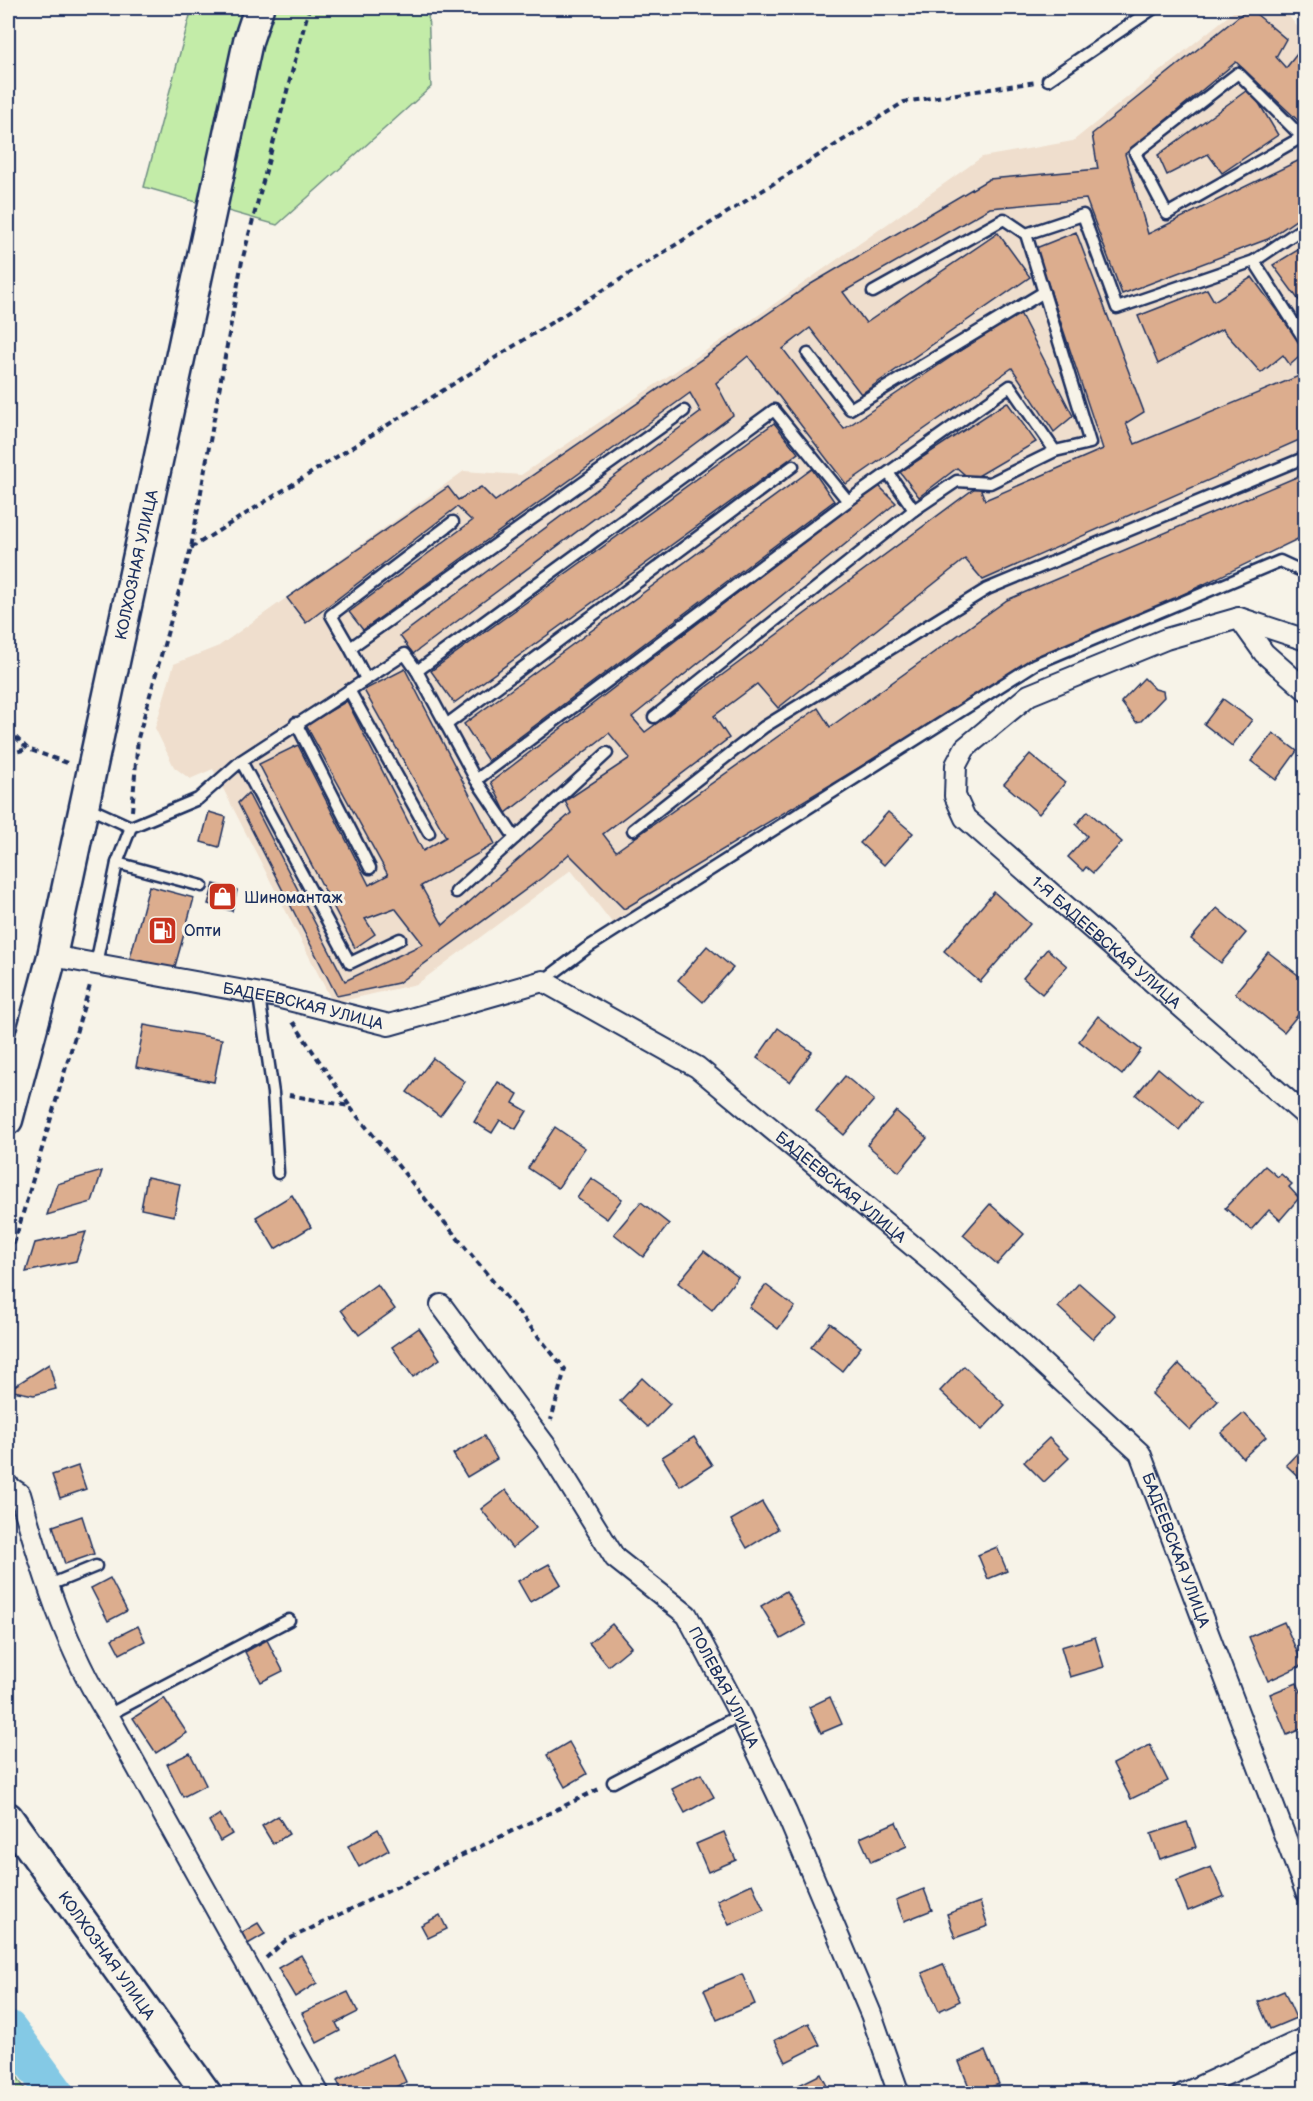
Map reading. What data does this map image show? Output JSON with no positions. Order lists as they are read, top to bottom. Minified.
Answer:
{"streets":{"main road":["КОЛХОЗНАЯ УЛИЦА"],"street":["1-Я БАДЕЕВСКАЯ УЛИЦА","БАДЕЕВСКАЯ УЛИЦА","ПОЛЕВАЯ УЛИЦА"]},"crossings":[["КОЛХОЗНАЯ УЛИЦА","БАДЕЕВСКАЯ УЛИЦА"]],"places":{"shop":["Шиномантаж"],"fuel station":["Опти"]}}
